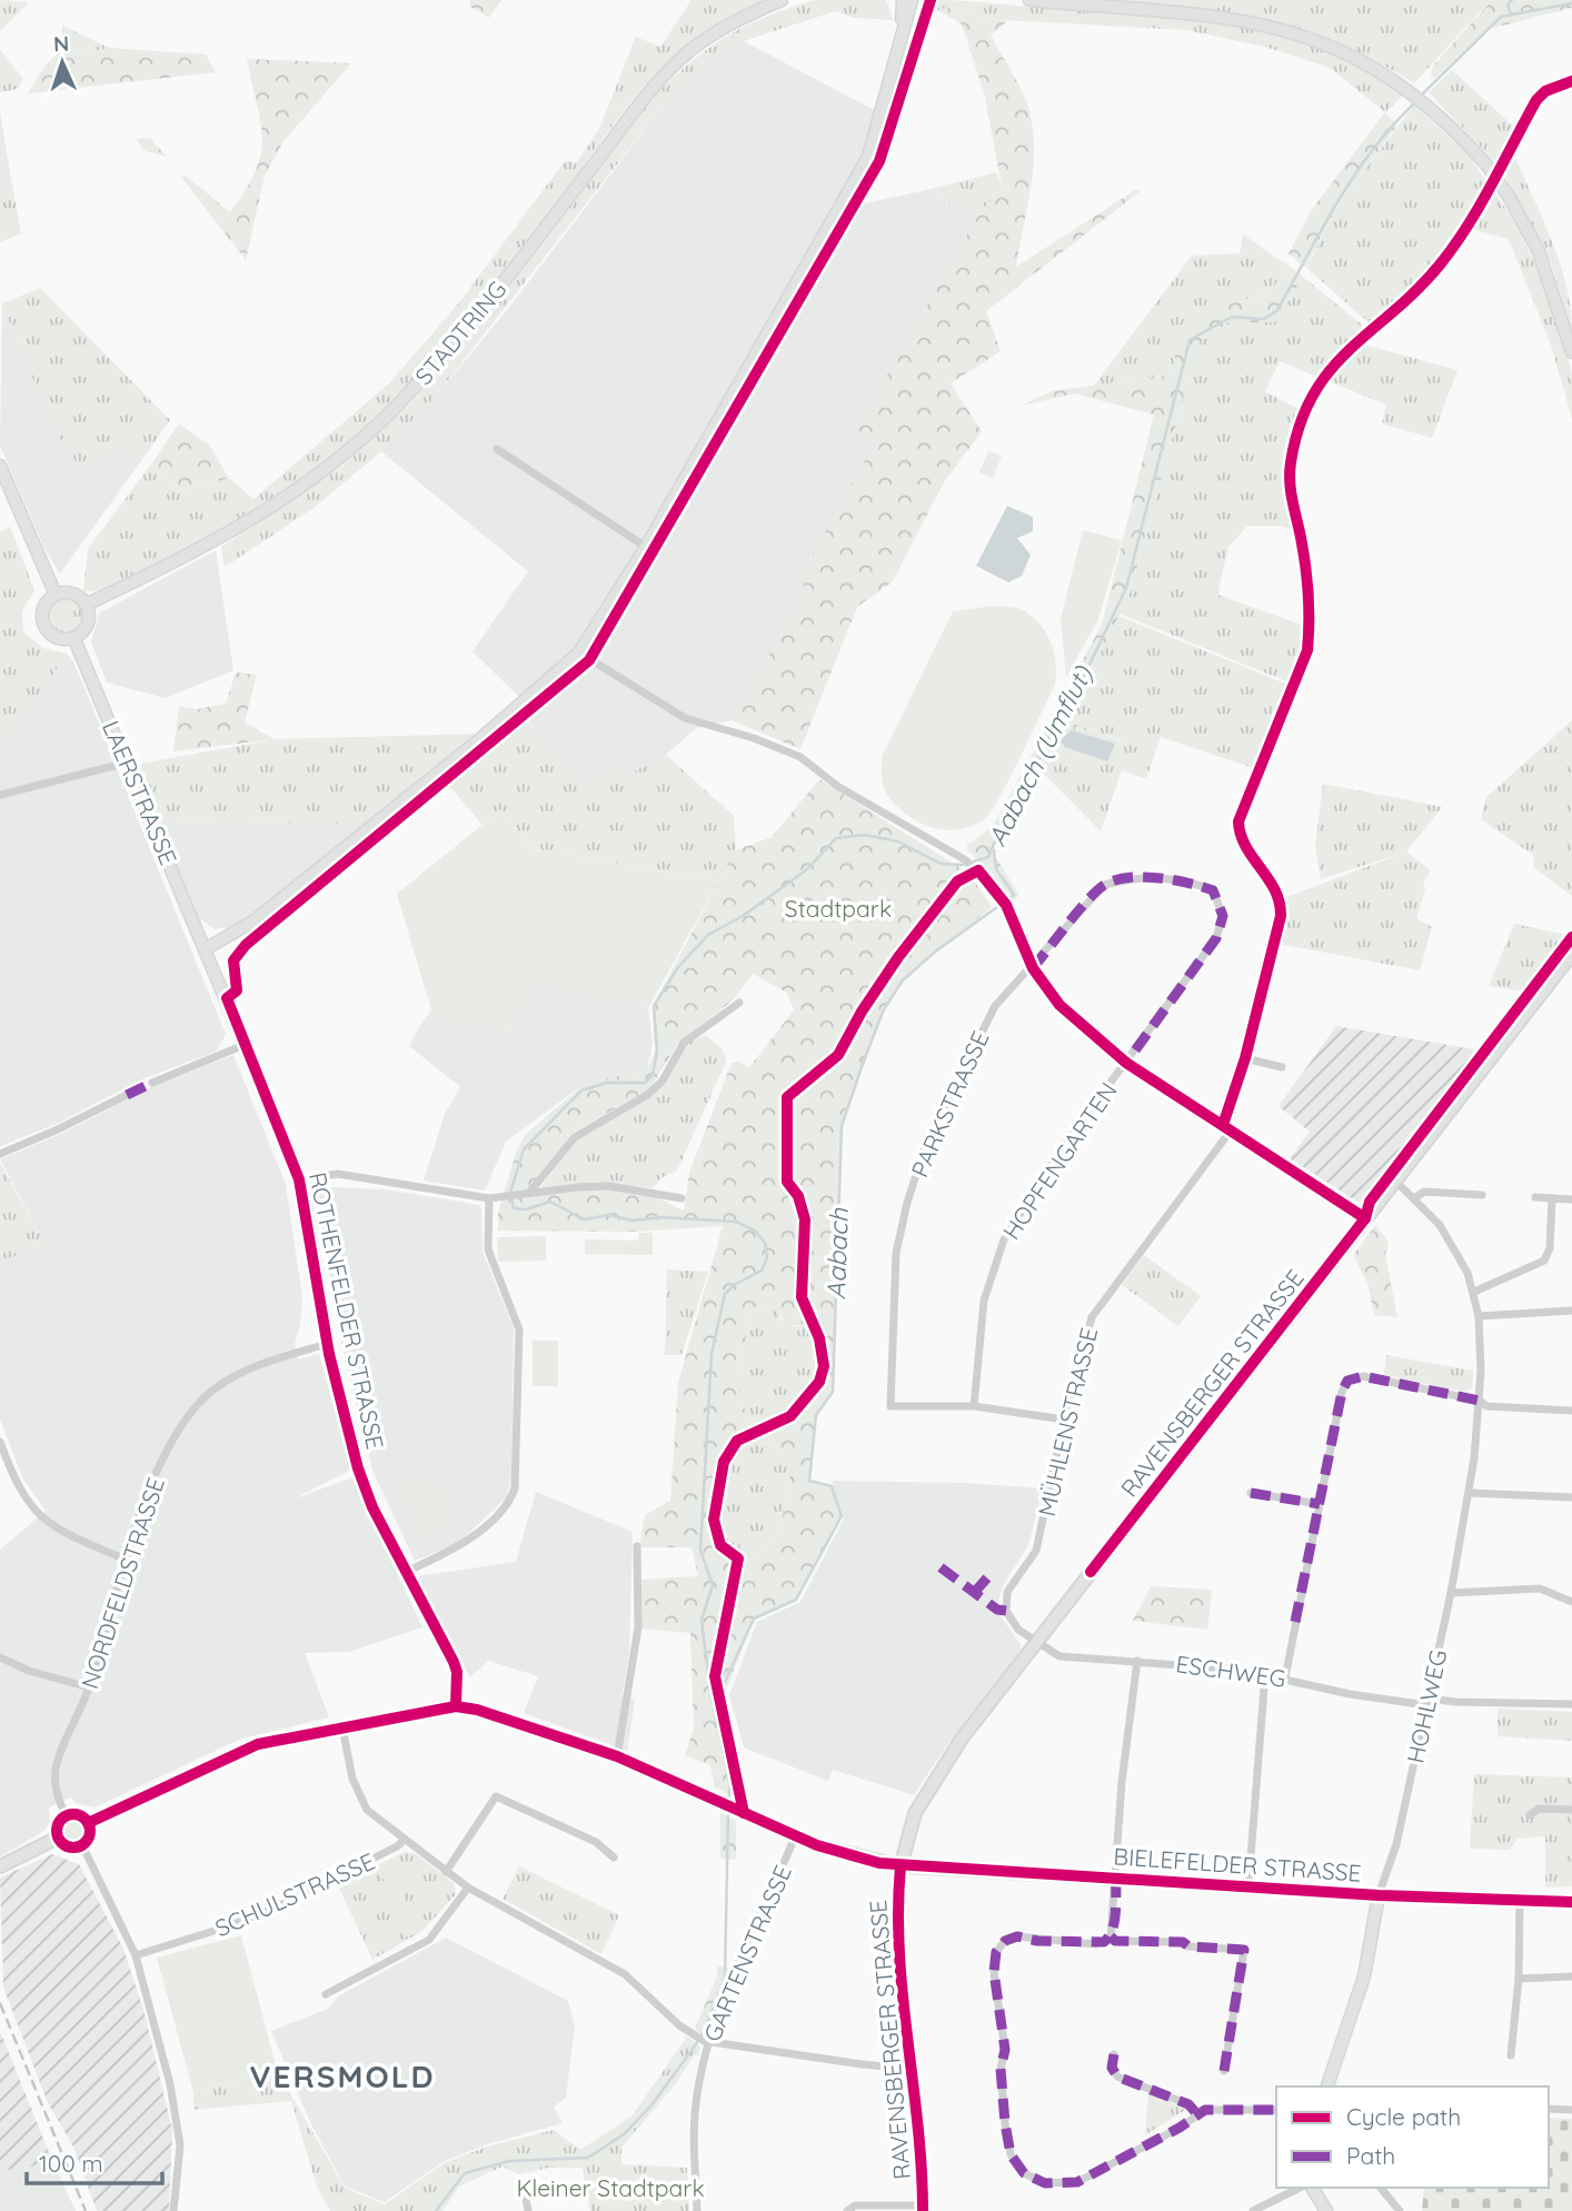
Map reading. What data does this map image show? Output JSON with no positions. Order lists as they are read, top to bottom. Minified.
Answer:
{"streets":{"main road":["RAVENSBERGER STRASSE"],"street":["STADTRING","LAERSTRASSE","PARKSTRASSE","HOPFENGARTEN","ROTHENFELDER STRASSE","MÜHLENSTRASSE","NORDFELDSTRASSE","ESCHWEG","HOHLWEG","BIELEFELDER STRASSE","SCHULSTRASSE","GARTENSTRASSE"]},"crossings":[["STADTRING","LAERSTRASSE"],["LAERSTRASSE","ROTHENFELDER STRASSE"],["PARKSTRASSE","HOPFENGARTEN"],["ROTHENFELDER STRASSE","NORDFELDSTRASSE"],["RAVENSBERGER STRASSE","MÜHLENSTRASSE"],["RAVENSBERGER STRASSE","ESCHWEG"],["RAVENSBERGER STRASSE","HOHLWEG"],["RAVENSBERGER STRASSE","BIELEFELDER STRASSE"],["MÜHLENSTRASSE","ESCHWEG"],["ESCHWEG","HOHLWEG"],["HOHLWEG","BIELEFELDER STRASSE"]],"districts":["VERSMOLD"],"water":["Aabach (Umflut)","Aabach"],"parks":["Stadtpark","Kleiner Stadtpark"],"legend":["Cycle path","Path"],"scale_bar":"100 m","north":"top"}
